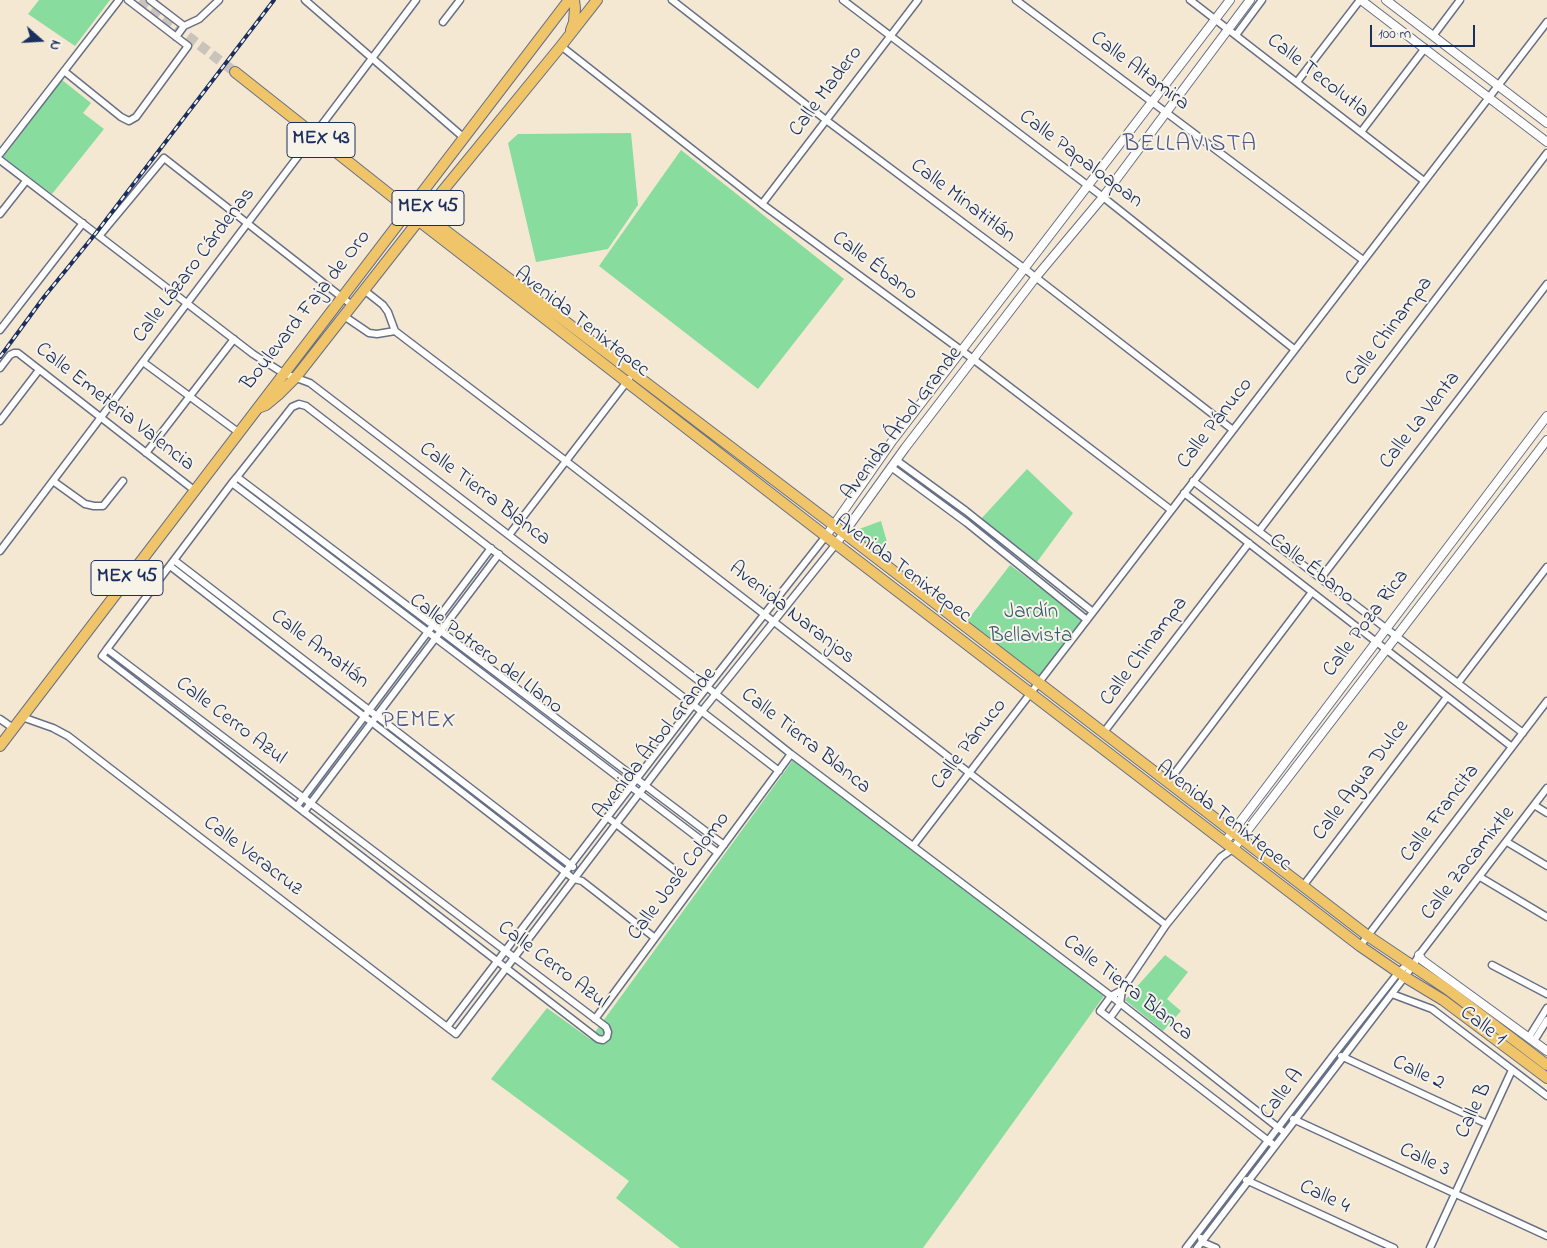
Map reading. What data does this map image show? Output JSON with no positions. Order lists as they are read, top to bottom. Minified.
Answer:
{"streets":{"main road":["MEX 43","MEX 45","Boulevard Faja de Oro","Avenida Tenixtepec"],"street":["Calle Altamira","Calle Tecolutla","Calle Madero","Calle Papaloapan","Calle Minatitlán","Calle Lázaro Cárdenas","Calle Ébano","Calle Chinampa","Calle Emeteria Valencia","Calle La Venta","Avenida Árbol Grande","Calle Pánuco","Calle Tierra Blanca","Avenida Naranjos","Calle Poza Rica","Calle Amatlán","Calle Potrero del Llano","Calle Cerro Azul","Calle Agua Dulce","Calle Francita","Calle Veracruz","Calle Zacamixtle","Calle José Colomo","Calle 1","Calle 2","Calle A","Calle B","Calle 3","Calle 4"]},"crossings":[["Calle Altamira","Avenida Árbol Grande"],["Calle Altamira","Calle Pánuco"],["Calle Tecolutla","Avenida Árbol Grande"],["Calle Tecolutla","Calle Pánuco"],["Calle Madero","Calle Papaloapan"],["Calle Madero","Calle Minatitlán"],["Calle Madero","Calle Ébano"],["MEX 43","Calle Lázaro Cárdenas"],["MEX 43","Boulevard Faja de Oro"],["MEX 43","Avenida Tenixtepec"],["Calle Papaloapan","Avenida Árbol Grande"],["Calle Papaloapan","Calle Pánuco"],["Calle Minatitlán","Avenida Árbol Grande"],["Calle Minatitlán","Calle Pánuco"],["MEX 45","Boulevard Faja de Oro"],["MEX 45","Calle Emeteria Valencia"],["MEX 45","Calle Veracruz"],["Calle Lázaro Cárdenas","Calle Emeteria Valencia"],["Calle Lázaro Cárdenas","Calle Tierra Blanca"],["Calle Ébano","Boulevard Faja de Oro"],["Calle Ébano","Calle Chinampa"],["Calle Ébano","Calle La Venta"],["Calle Ébano","Avenida Árbol Grande"],["Calle Ébano","Calle Pánuco"],["Calle Ébano","Calle Poza Rica"],["Calle Ébano","Calle Agua Dulce"],["Calle Ébano","Calle Francita"],["Boulevard Faja de Oro","Avenida Tenixtepec"],["Boulevard Faja de Oro","Calle Tierra Blanca"],["Boulevard Faja de Oro","Avenida Naranjos"],["Avenida Tenixtepec","Calle Chinampa"],["Avenida Tenixtepec","Avenida Árbol Grande"],["Avenida Tenixtepec","Calle Pánuco"],["Avenida Tenixtepec","Calle Poza Rica"],["Avenida Tenixtepec","Calle Agua Dulce"],["Avenida Tenixtepec","Calle Francita"],["Avenida Tenixtepec","Calle Zacamixtle"],["Avenida Tenixtepec","Calle A"],["Avenida Árbol Grande","Calle Tierra Blanca"],["Avenida Árbol Grande","Avenida Naranjos"],["Avenida Árbol Grande","Calle Amatlán"],["Avenida Árbol Grande","Calle Potrero del Llano"],["Avenida Árbol Grande","Calle Cerro Azul"],["Avenida Árbol Grande","Calle Veracruz"],["Calle Pánuco","Calle Tierra Blanca"],["Calle Pánuco","Avenida Naranjos"],["Calle Tierra Blanca","Calle Poza Rica"],["Calle Tierra Blanca","Calle José Colomo"],["Calle Tierra Blanca","Calle A"],["Avenida Naranjos","Calle Poza Rica"],["Calle Potrero del Llano","Calle José Colomo"],["Calle Cerro Azul","Calle José Colomo"],["Calle Zacamixtle","Calle A"],["Calle 1","Calle A"],["Calle 1","Calle B"],["Calle 2","Calle A"],["Calle 2","Calle B"],["Calle A","Calle 3"],["Calle A","Calle 4"],["Calle B","Calle 3"]],"districts":["BELLAVISTA","PEMEX"],"parks":["Jardín Bellavista"],"scale_bar":"100 m","north":"right"}
